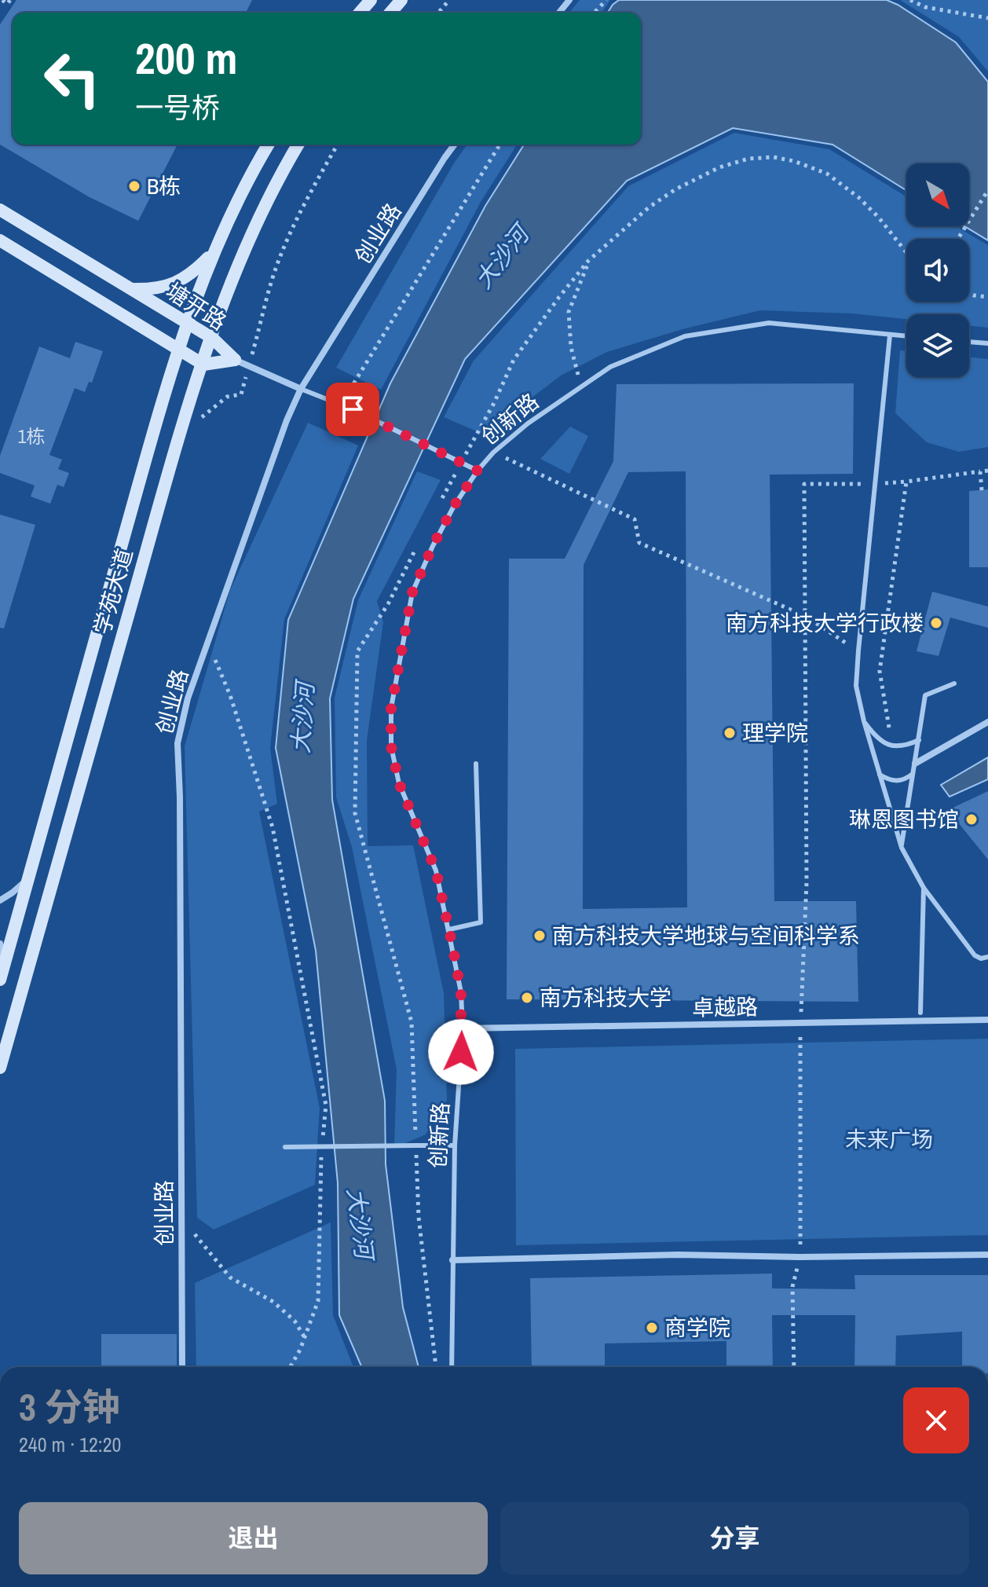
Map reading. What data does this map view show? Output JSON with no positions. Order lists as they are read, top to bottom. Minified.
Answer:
{"streets":{"main road":["塘开路","学苑大道"],"street":["创业路","卓越路"],"lane":["创新路"]},"crossings":[["塘开路","学苑大道"],["创新路","卓越路"]],"water":["大沙河"],"parks":["未来广场"],"places":["B栋","南方科技大学行政楼","理学院","琳恩图书馆","南方科技大学地球与空间科学系","南方科技大学","商学院"],"house_numbers":["1栋"],"north":"bottom right","page":{"turn":["200 m","一号桥"],"heading":["3 分钟","240 m · 12:20"],"buttons":["退出","分享"]}}
